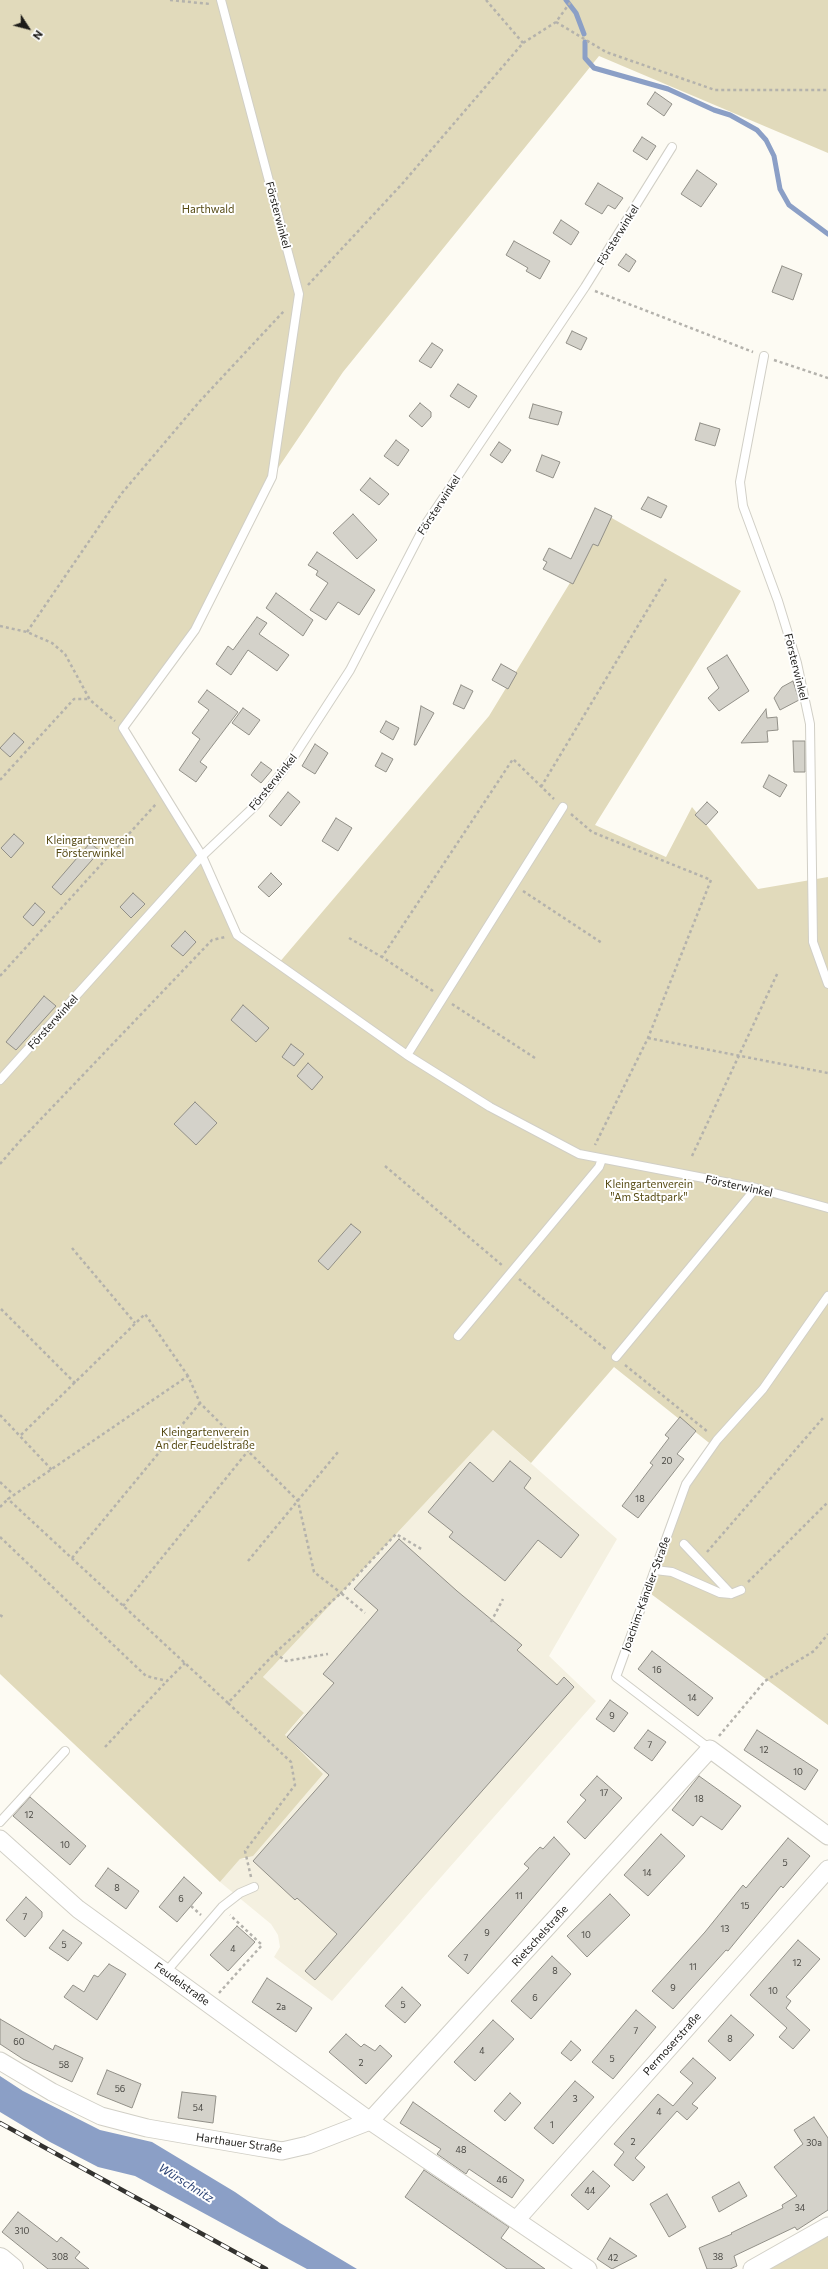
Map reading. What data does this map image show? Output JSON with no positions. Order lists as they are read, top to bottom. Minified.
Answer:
{"streets":{"street":["Joachim-Kändler-Straße","Rietschelstraße","Feudelstraße","Permoserstraße","Harthauer Straße"],"lane":["Försterwinkel"]},"crossings":[["Joachim-Kändler-Straße","Rietschelstraße"],["Rietschelstraße","Feudelstraße"],["Rietschelstraße","Harthauer Straße"],["Feudelstraße","Harthauer Straße"]],"water":["Würschnitz"],"parks":["Harthwald","Kleingartenverein Försterwinkel","Kleingartenverein \"Am Stadtpark\"","Kleingartenverein An der Feudelstraße"],"house_numbers":["20","18","16","14","9","7","12","10","17","18","12","10","5","14","8","11","6","15","7","13","9","10","5","4","7","12","11","8","9","10","6","5","2a","7","8","60","4","5","2","58","56","3","54","4","1","2","30a","48","46","44","34","310","308","38","42"],"north":"bottom right"}
